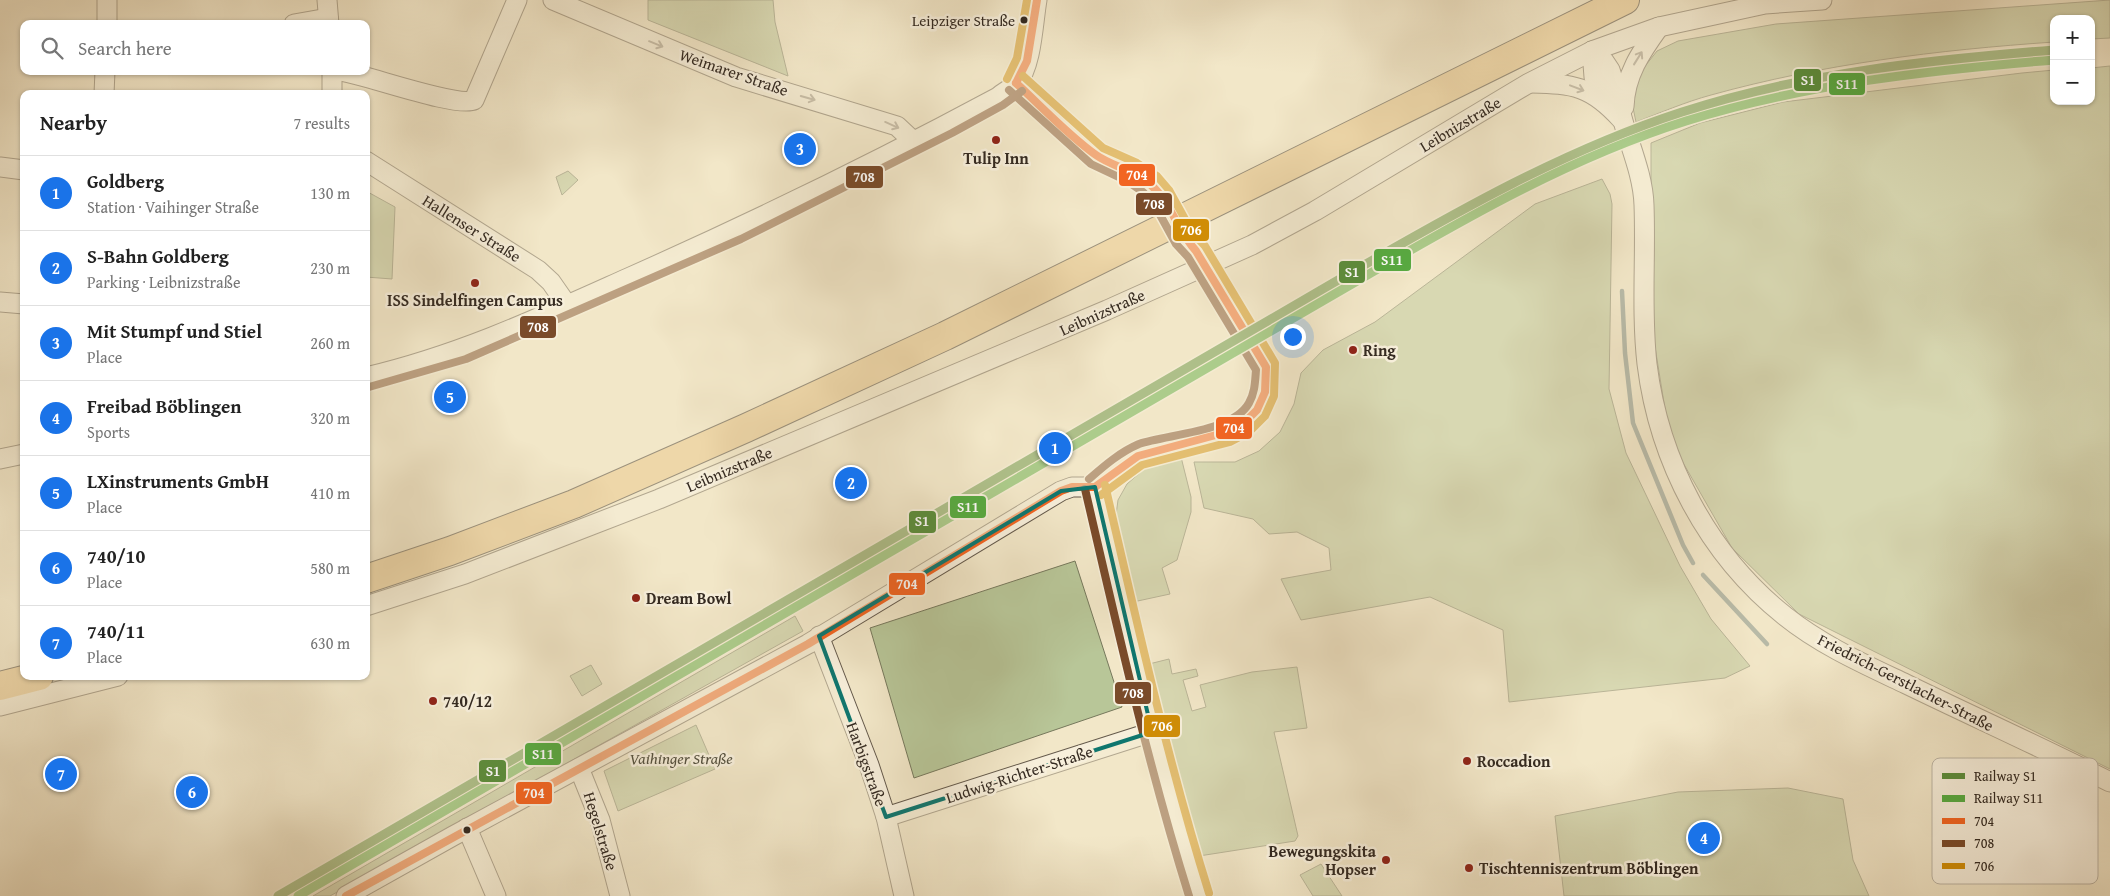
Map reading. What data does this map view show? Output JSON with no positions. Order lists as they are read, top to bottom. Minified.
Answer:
{"streets":{"street":["Weimarer Straße","Leibnizstraße","Hallenser Straße","Friedrich-Gerstlacher-Straße","Harbigstraße","Ludwig-Richter-Straße","Hegelstraße"]},"crossings":[["Leibnizstraße","Friedrich-Gerstlacher-Straße"],["Harbigstraße","Ludwig-Richter-Straße"]],"one_way":["Weimarer Straße"],"parks":["Vaihinger Straße"],"places":["Leipziger Straße","Tulip Inn","ISS Sindelfingen Campus","Ring","Dream Bowl","740/12","Roccadion","Bewegungskita Hopser","Tischtenniszentrum Böblingen"],"lines":["transit line 704","transit line 706","rail line S1","rail line S11","transit line 708"],"legend":["Railway S1","Railway S11","704","708","706"],"page":{"map_buttons":["+","−"],"search":"Search here","heading":["Nearby","7 results"],"pins":["3","5","1","2","7","6","4"],"list":[{"mark":"1","name":"Goldberg","note":"Station · Vaihinger Straße","value":"130 m"},{"mark":"2","name":"S-Bahn Goldberg","note":"Parking · Leibnizstraße","value":"230 m"},{"mark":"3","name":"Mit Stumpf und Stiel","note":"Place","value":"260 m"},{"mark":"4","name":"Freibad Böblingen","note":"Sports","value":"320 m"},{"mark":"5","name":"LXinstruments GmbH","note":"Place","value":"410 m"},{"mark":"6","name":"740/10","note":"Place","value":"580 m"},{"mark":"7","name":"740/11","note":"Place","value":"630 m"}]}}
